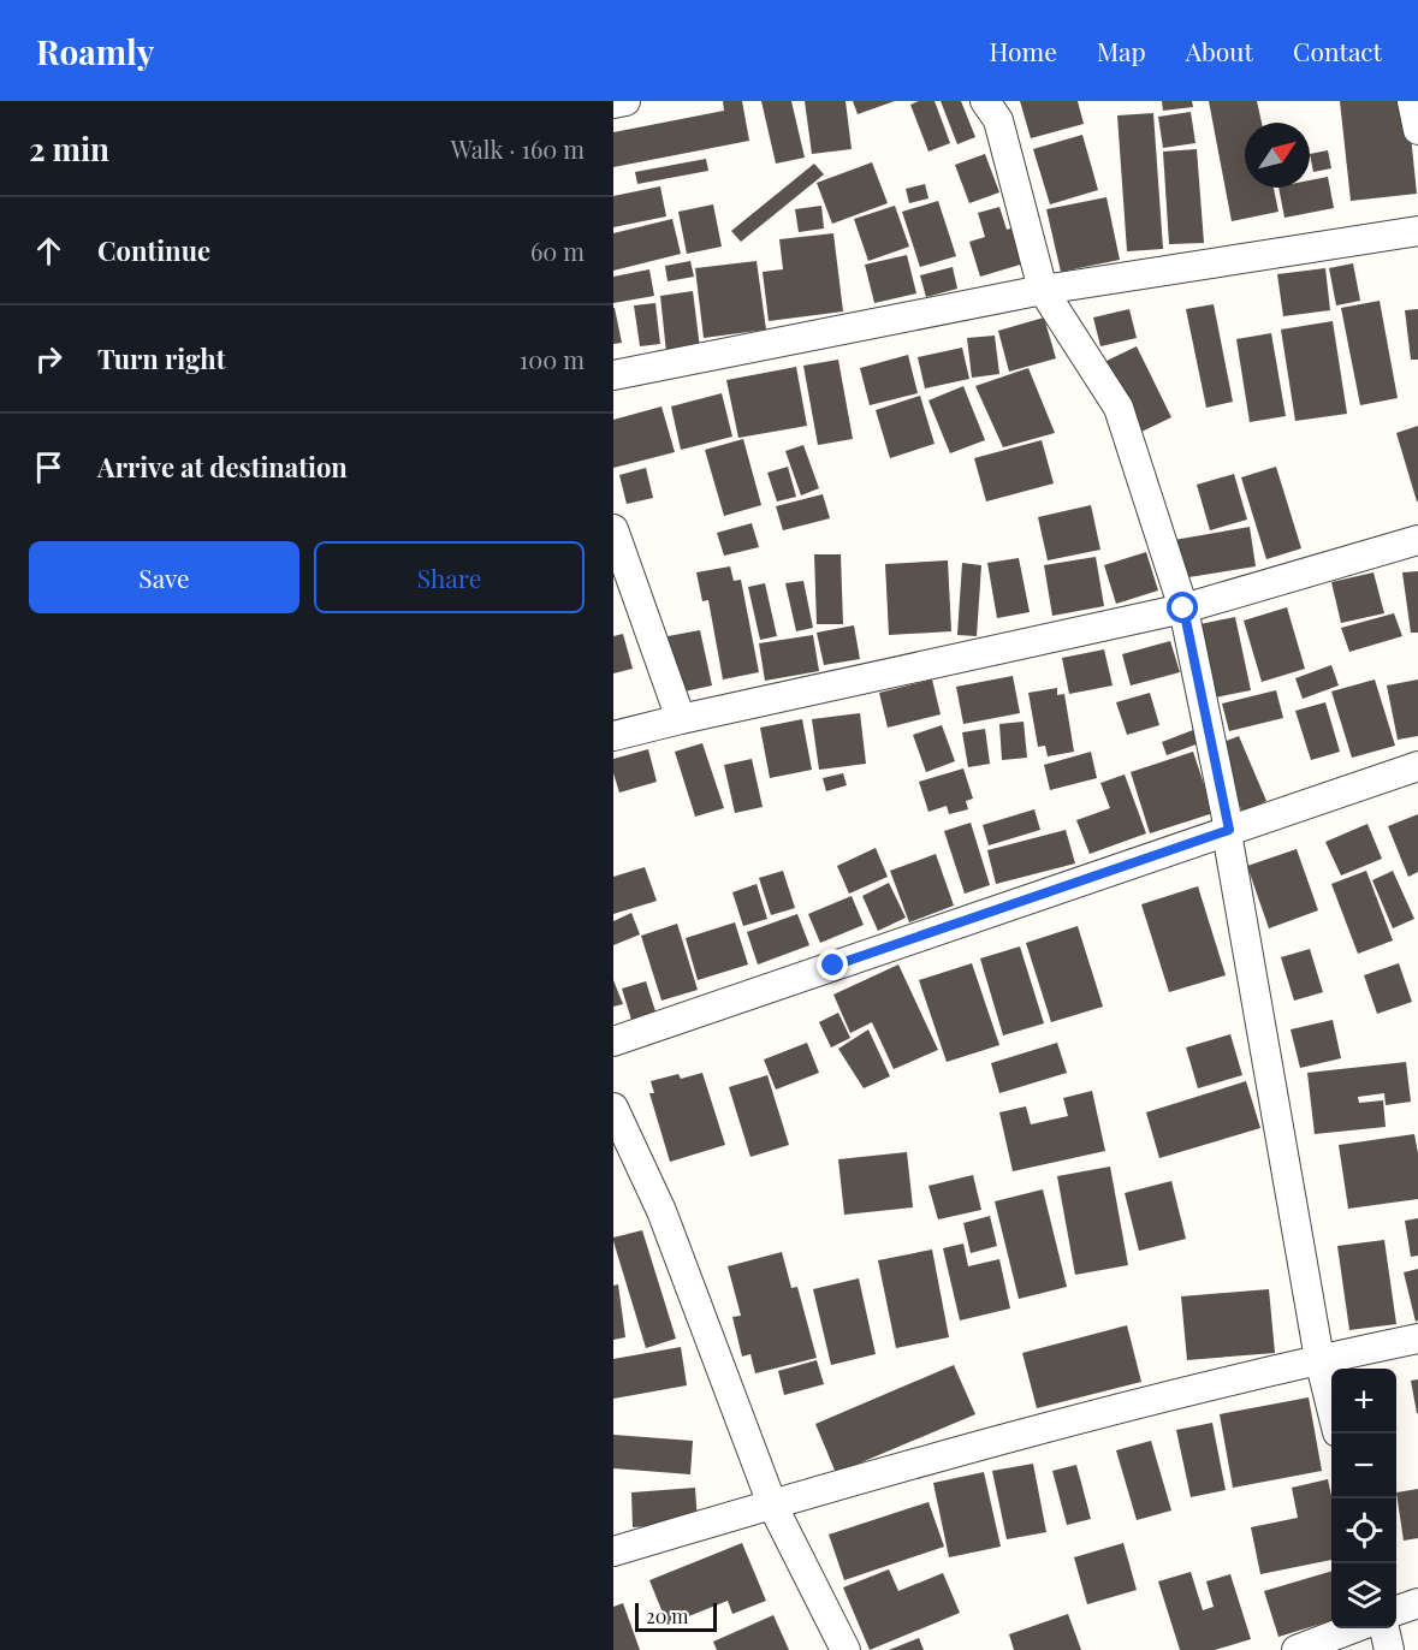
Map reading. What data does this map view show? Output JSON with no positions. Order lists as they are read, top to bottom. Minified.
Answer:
{"scale_bar":"20 m","north":"top right","page":{"header":"Roamly","nav":["Home","Map","About","Contact"],"heading":["2 min","Walk · 160 m"],"list":[["Continue","60 m"],["Turn right","100 m"],"Arrive at destination"],"buttons":["Save","Share"],"map_buttons":["+","−"],"scale":"20 m"}}
